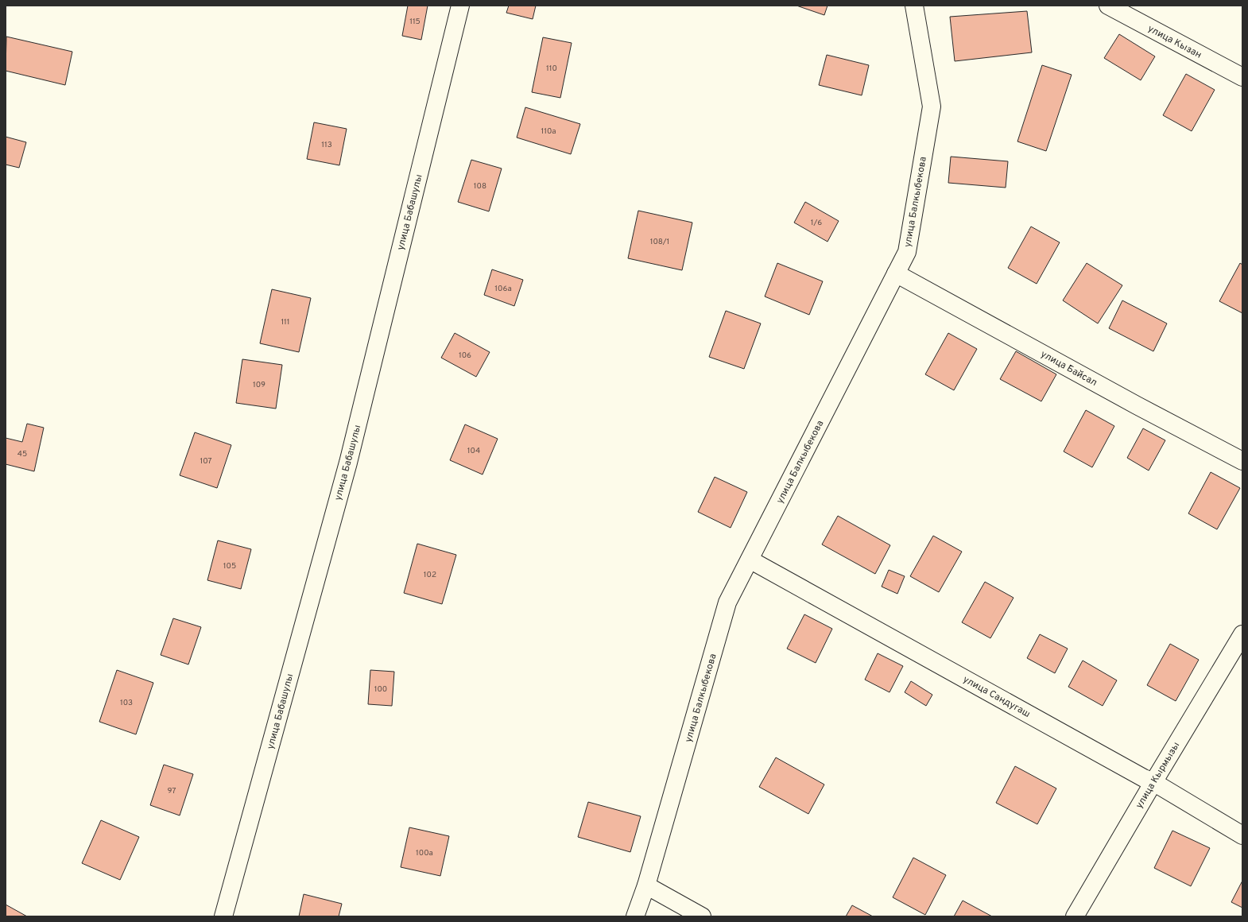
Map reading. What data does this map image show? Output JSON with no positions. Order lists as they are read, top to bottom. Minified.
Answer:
{"streets":{"street":["улица Кызан","улица Балкыбекова","улица Бабашулы","улица Байсал","улица Сандугаш","улица Кырмызы"]},"crossings":[["улица Балкыбекова","улица Байсал"],["улица Балкыбекова","улица Сандугаш"],["улица Сандугаш","улица Кырмызы"]],"house_numbers":["115","110","110а","113","108","1/6","108/1","106а","111","106","109","104","45","107","105","102","100","103","97","100а"]}
